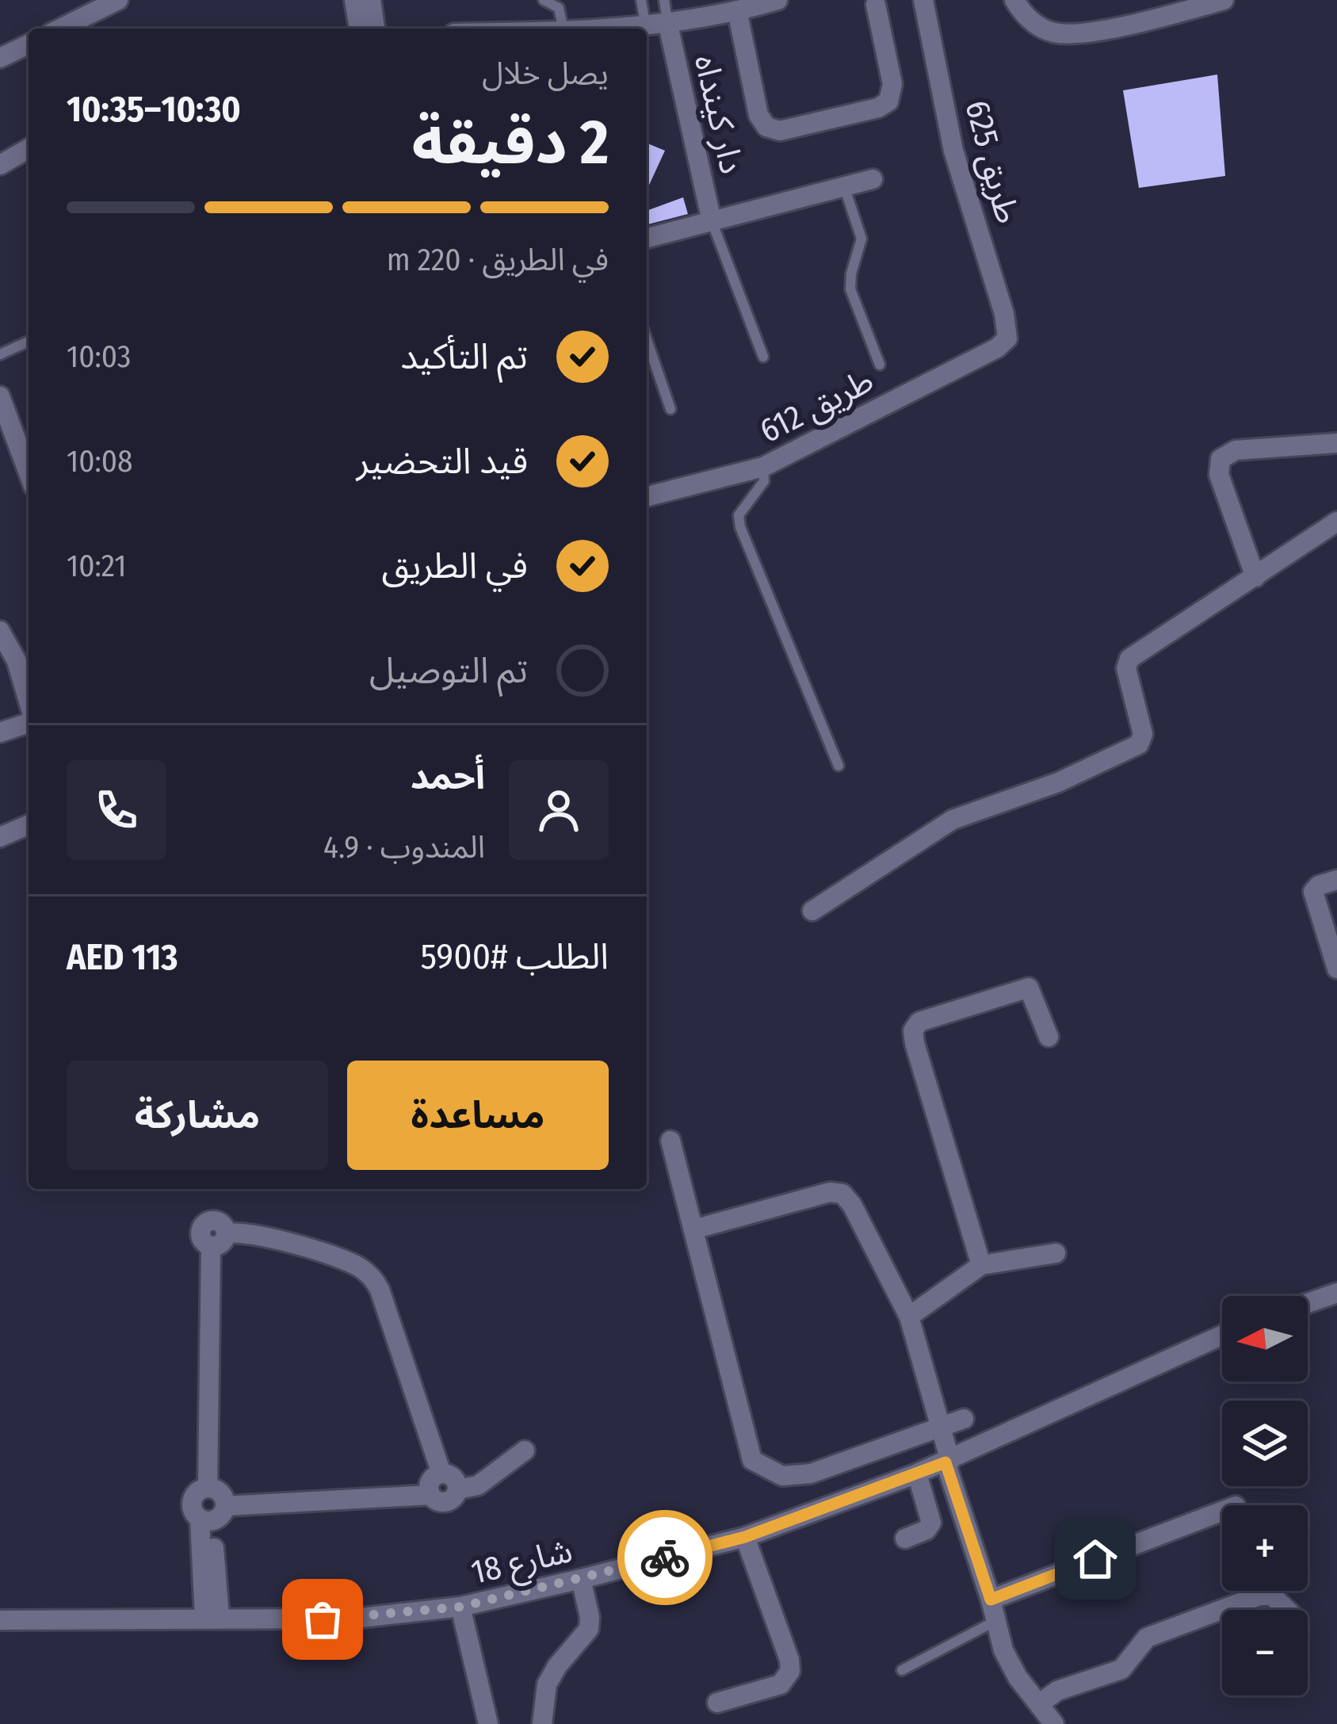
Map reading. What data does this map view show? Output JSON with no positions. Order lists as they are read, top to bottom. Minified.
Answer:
{"streets":{"street":["دار كينداه","طريق 625","طريق 612","شارع 18"]},"crossings":[["طريق 625","طريق 612"]],"north":"left","page":{"heading":["2 دقيقة","يصل خلال","10:30–10:35"],"panel":["أحمد","المندوب · 4.9","الطلب #5900","AED 113"],"bar":"في الطريق · 220 m","list":[["تم التأكيد","10:03"],["قيد التحضير","10:08"],["في الطريق","10:21"],"تم التوصيل"],"buttons":["مساعدة","مشاركة"],"map_buttons":["+","−"]}}
